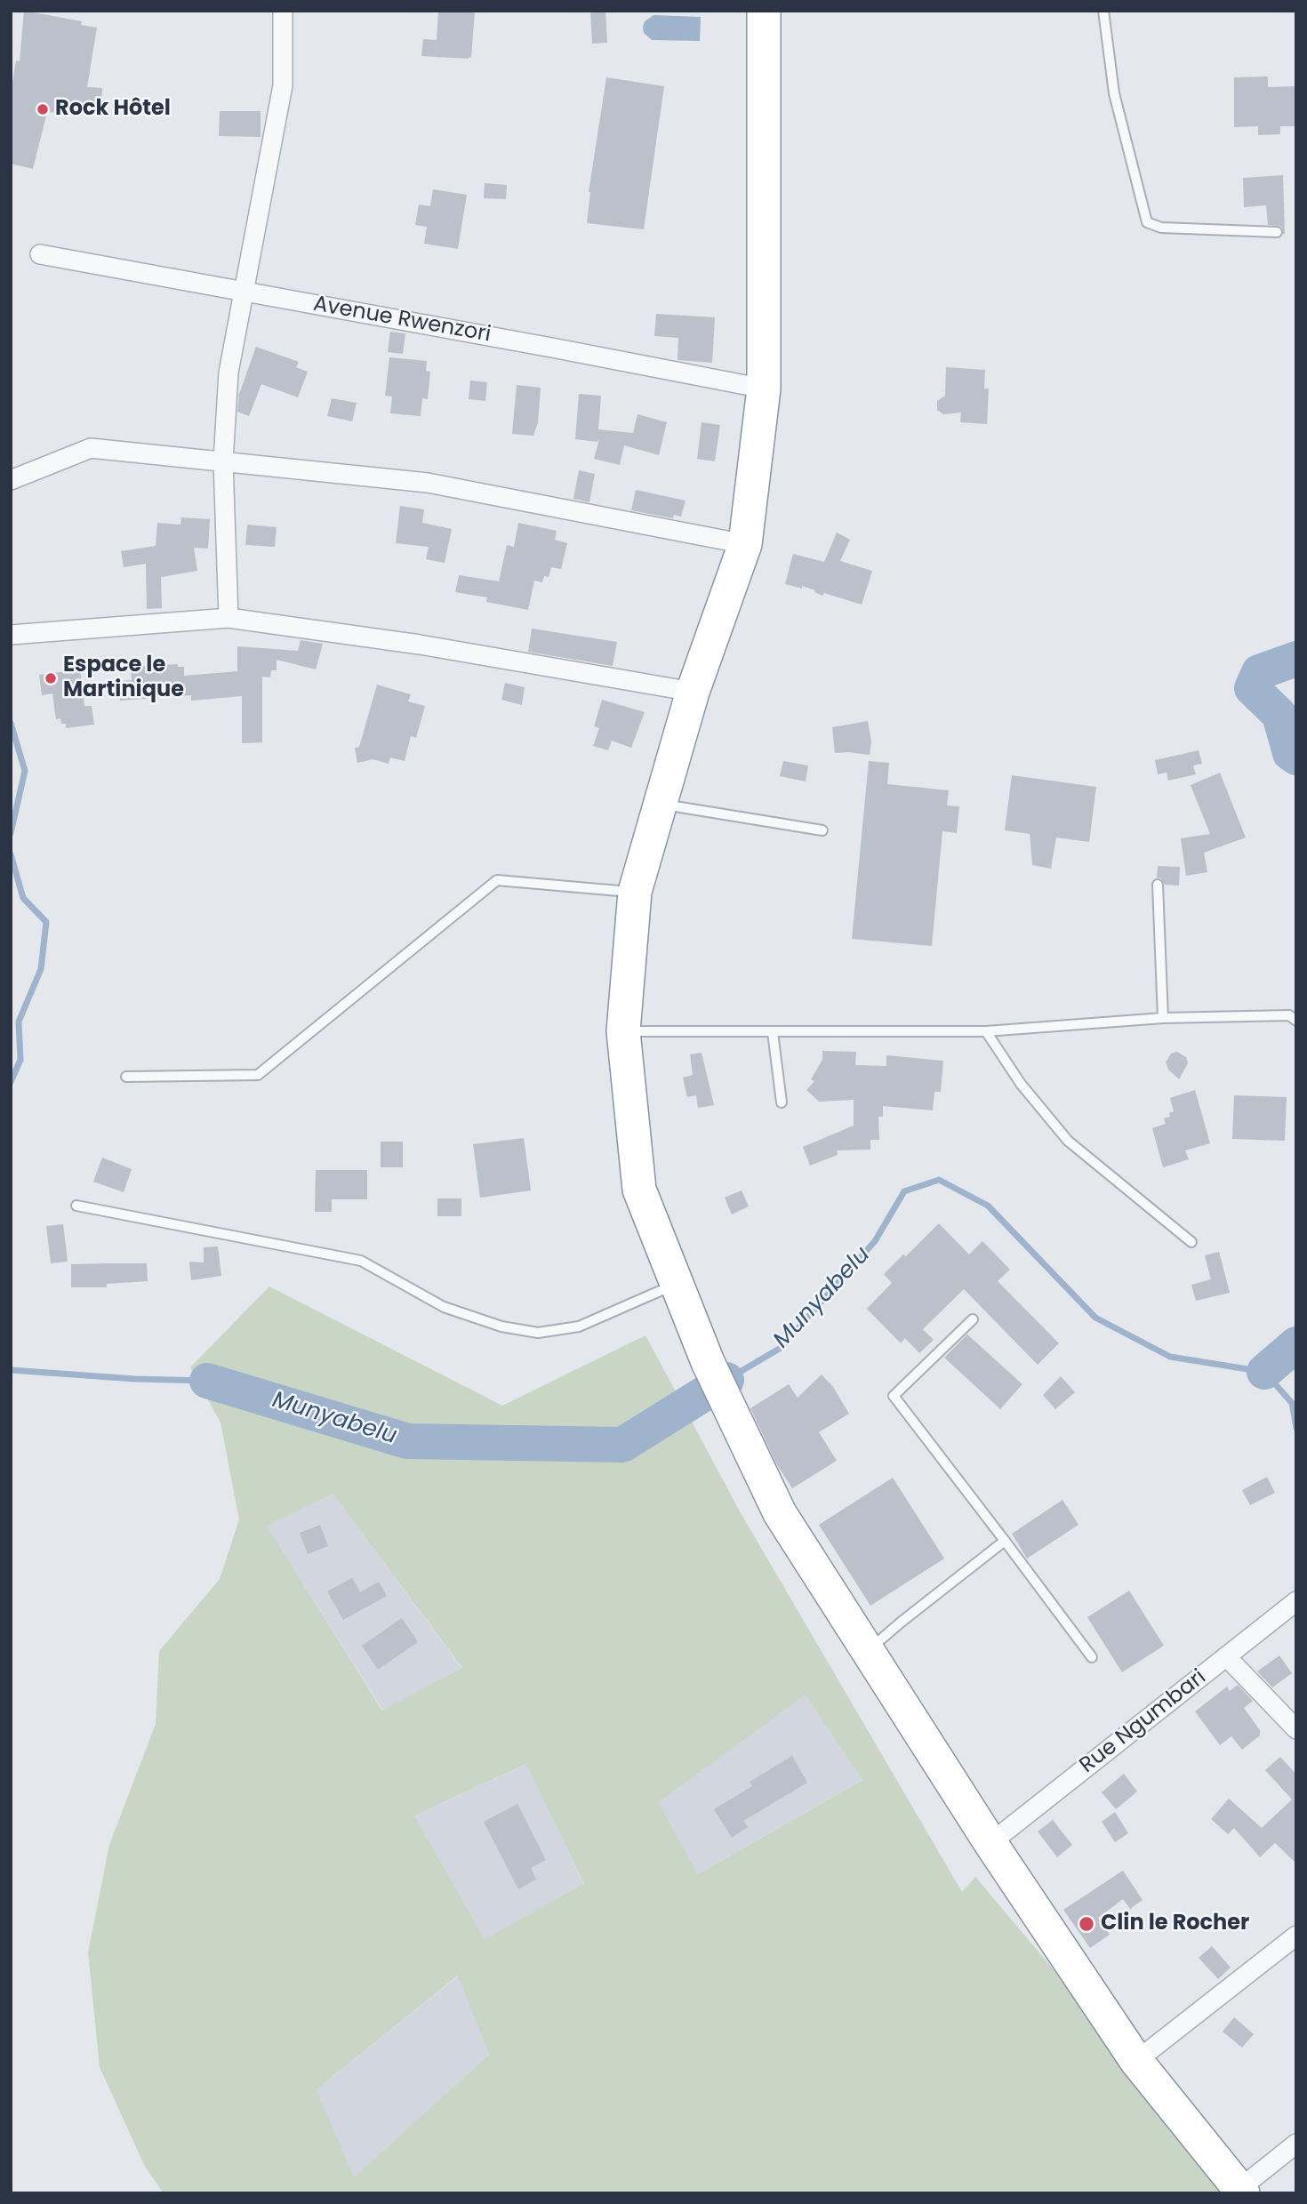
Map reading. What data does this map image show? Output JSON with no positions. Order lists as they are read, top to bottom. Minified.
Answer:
{"streets":{"street":["Avenue Rwenzori","Rue Ngumbari"]},"water":["Munyabelu"],"places":["Rock Hôtel","Espace le Martinique","Clin le Rocher"]}
